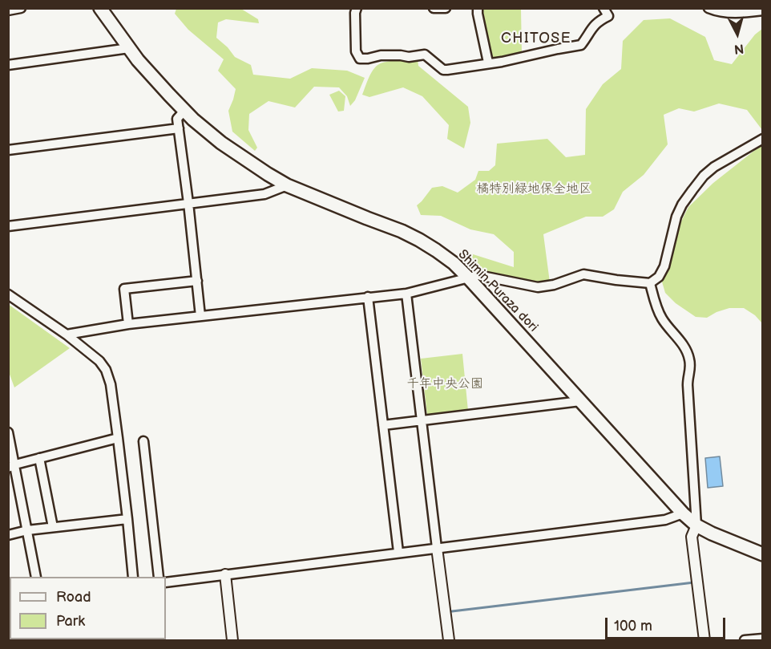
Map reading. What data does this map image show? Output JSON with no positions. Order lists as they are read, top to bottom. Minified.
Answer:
{"streets":{"main road":["Shimin Puraza dori"]},"districts":["CHITOSE"],"parks":["橘特別緑地保全地区","千年中央公園"],"legend":["Road","Park"],"scale_bar":"100 m","north":"bottom"}
